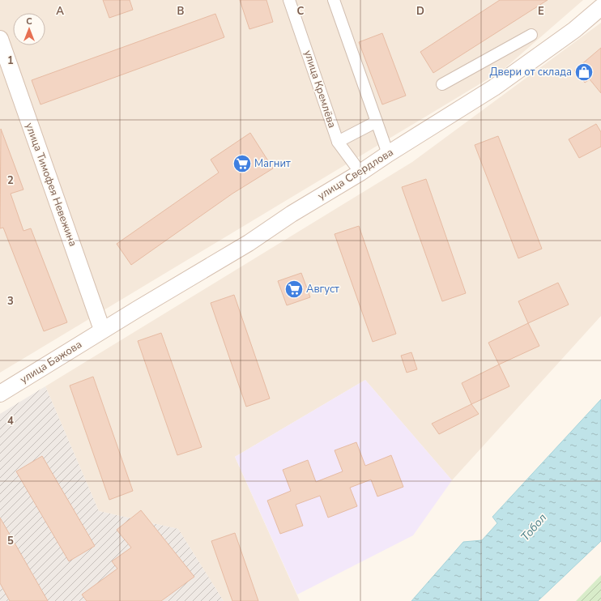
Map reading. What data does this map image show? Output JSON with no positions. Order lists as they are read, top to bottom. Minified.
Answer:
{"streets":{"main road":["улица Свердлова","улица Тимофея Невежина","улица Бажова"],"street":["улица Кремлёва"]},"crossings":[["улица Кремлёва","улица Свердлова"],["улица Свердлова","улица Тимофея Невежина"],["улица Свердлова","улица Бажова"],["улица Тимофея Невежина","улица Бажова"]],"water":["Тобол"],"places":{"shop":["Двери от склада"],"supermarket":["Магнит","Август"]},"north":"top","grid":{"columns":["A","B","C","D","E"],"rows":["1","2","3","4","5"]}}
